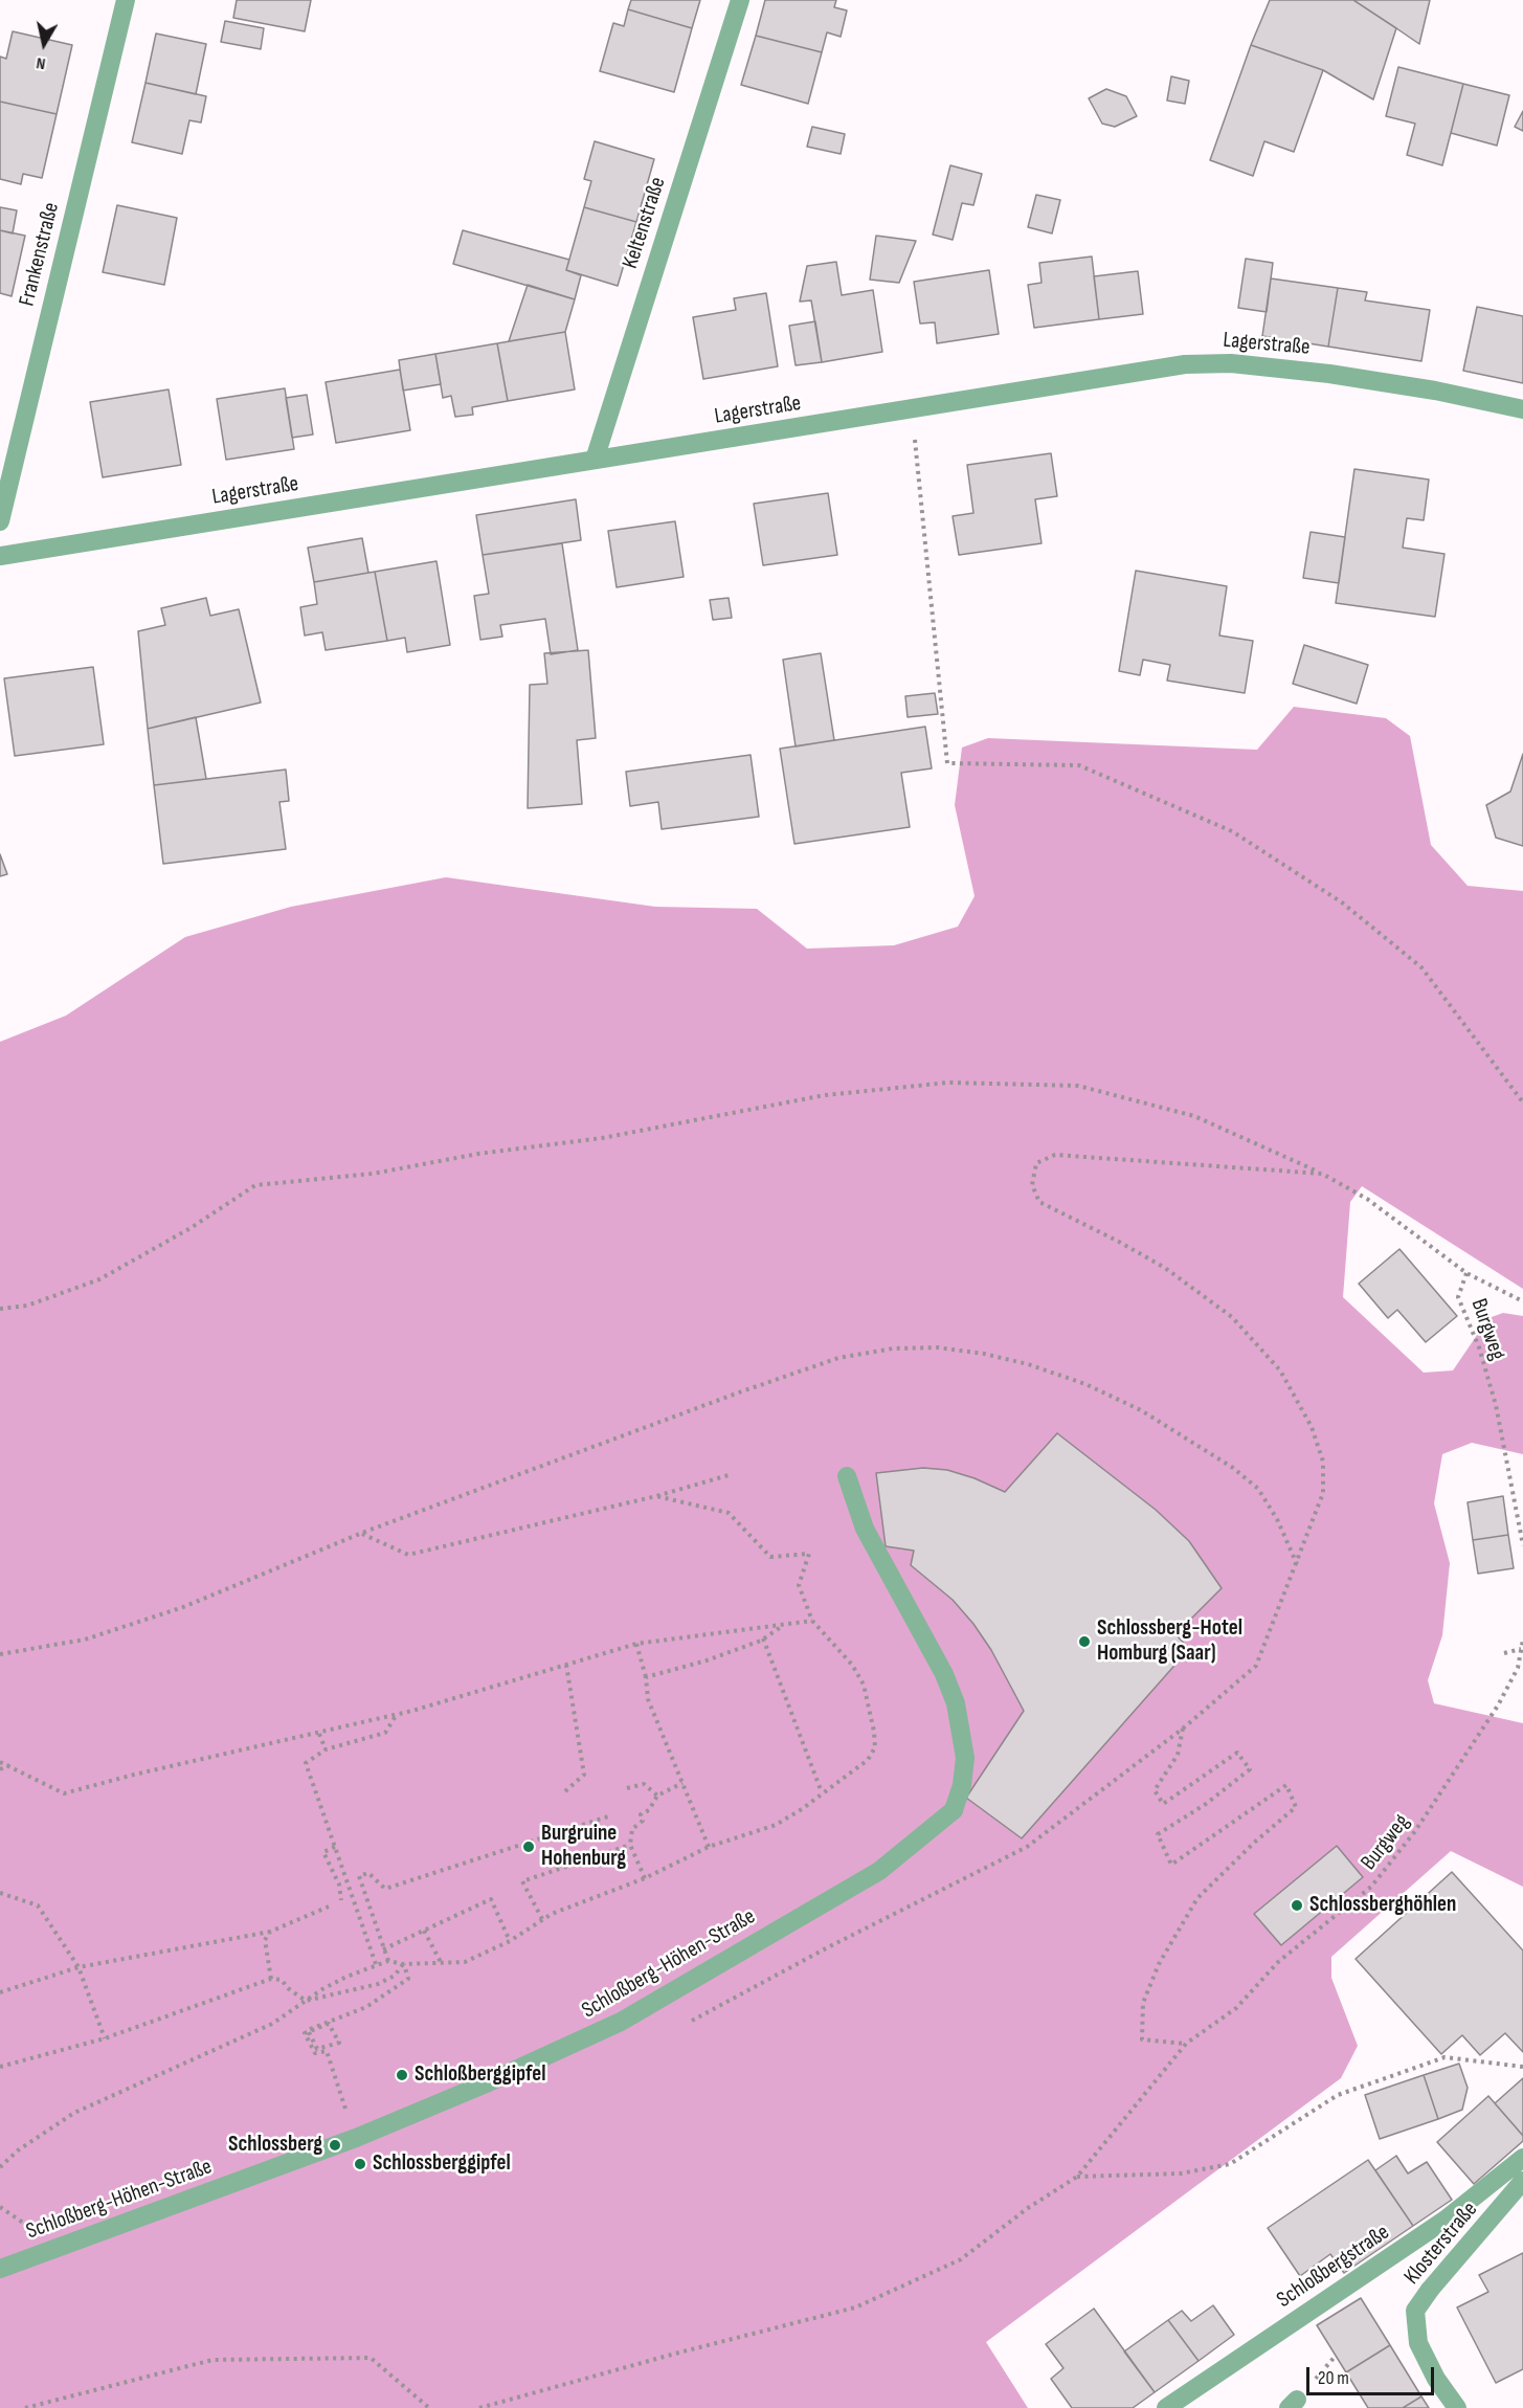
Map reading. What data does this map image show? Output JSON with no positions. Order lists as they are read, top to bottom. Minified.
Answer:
{"streets":{"street":["Keltenstraße","Frankenstraße","Lagerstraße","Schloßberg-Höhen-Straße","Klosterstraße","Schloßbergstraße"],"path":["Burgweg"]},"crossings":[["Keltenstraße","Lagerstraße"]],"places":["Schlossberg-Hotel Homburg (Saar)","Burgruine Hohenburg","Schlossberghöhlen","Schloßberggipfel","Schlossberg","Schlossberggipfel"],"scale_bar":"20 m","north":"bottom"}
